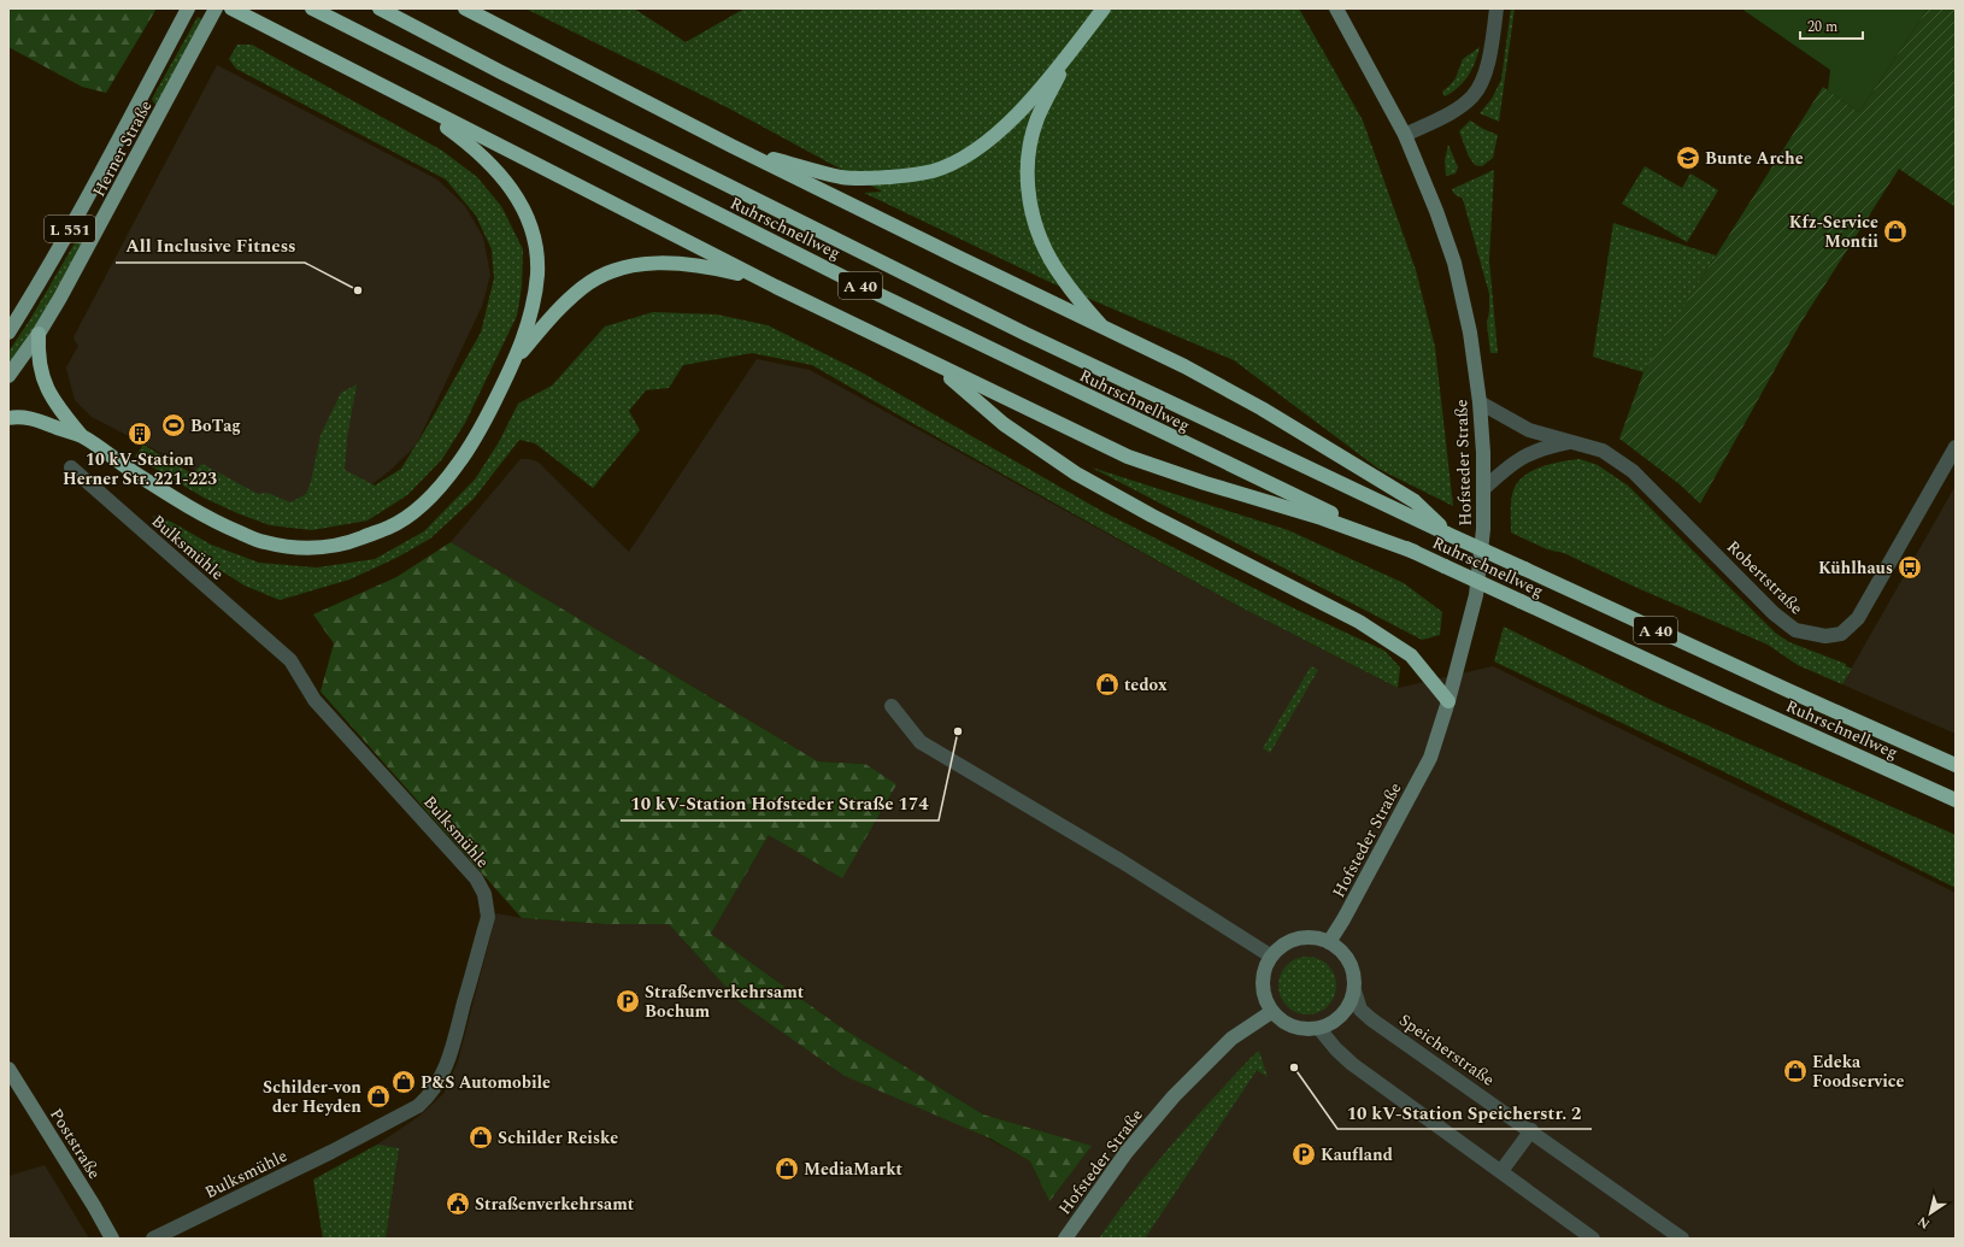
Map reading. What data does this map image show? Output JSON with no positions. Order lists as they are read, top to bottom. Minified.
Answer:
{"streets":{"highway":["Ruhrschnellweg","A 40"],"main road":["Herner Straße","L 551"],"street":["Hofsteder Straße","Bulksmühle","Robertstraße","Speicherstraße","Poststraße"]},"crossings":[["Hofsteder Straße","Robertstraße"],["Hofsteder Straße","Speicherstraße"]],"places":{"school or university":["Bunte Arche"],"shop":["Kfz-Service Montii","tedox","Edeka Foodservice","P&S Automobile","Schilder-von der Heyden","Schilder Reiske","MediaMarkt"],"other":["All Inclusive Fitness","10 kV-Station Hofsteder Straße 174","10 kV-Station Speicherstr. 2"],"sports":["BoTag"],"building":["10 kV-Station Herner Str. 221-223"],"bus stop":["Kühlhaus"],"parking":["Straßenverkehrsamt Bochum","Kaufland"],"public building":["Straßenverkehrsamt"]},"scale_bar":"20 m","north":"bottom left"}
